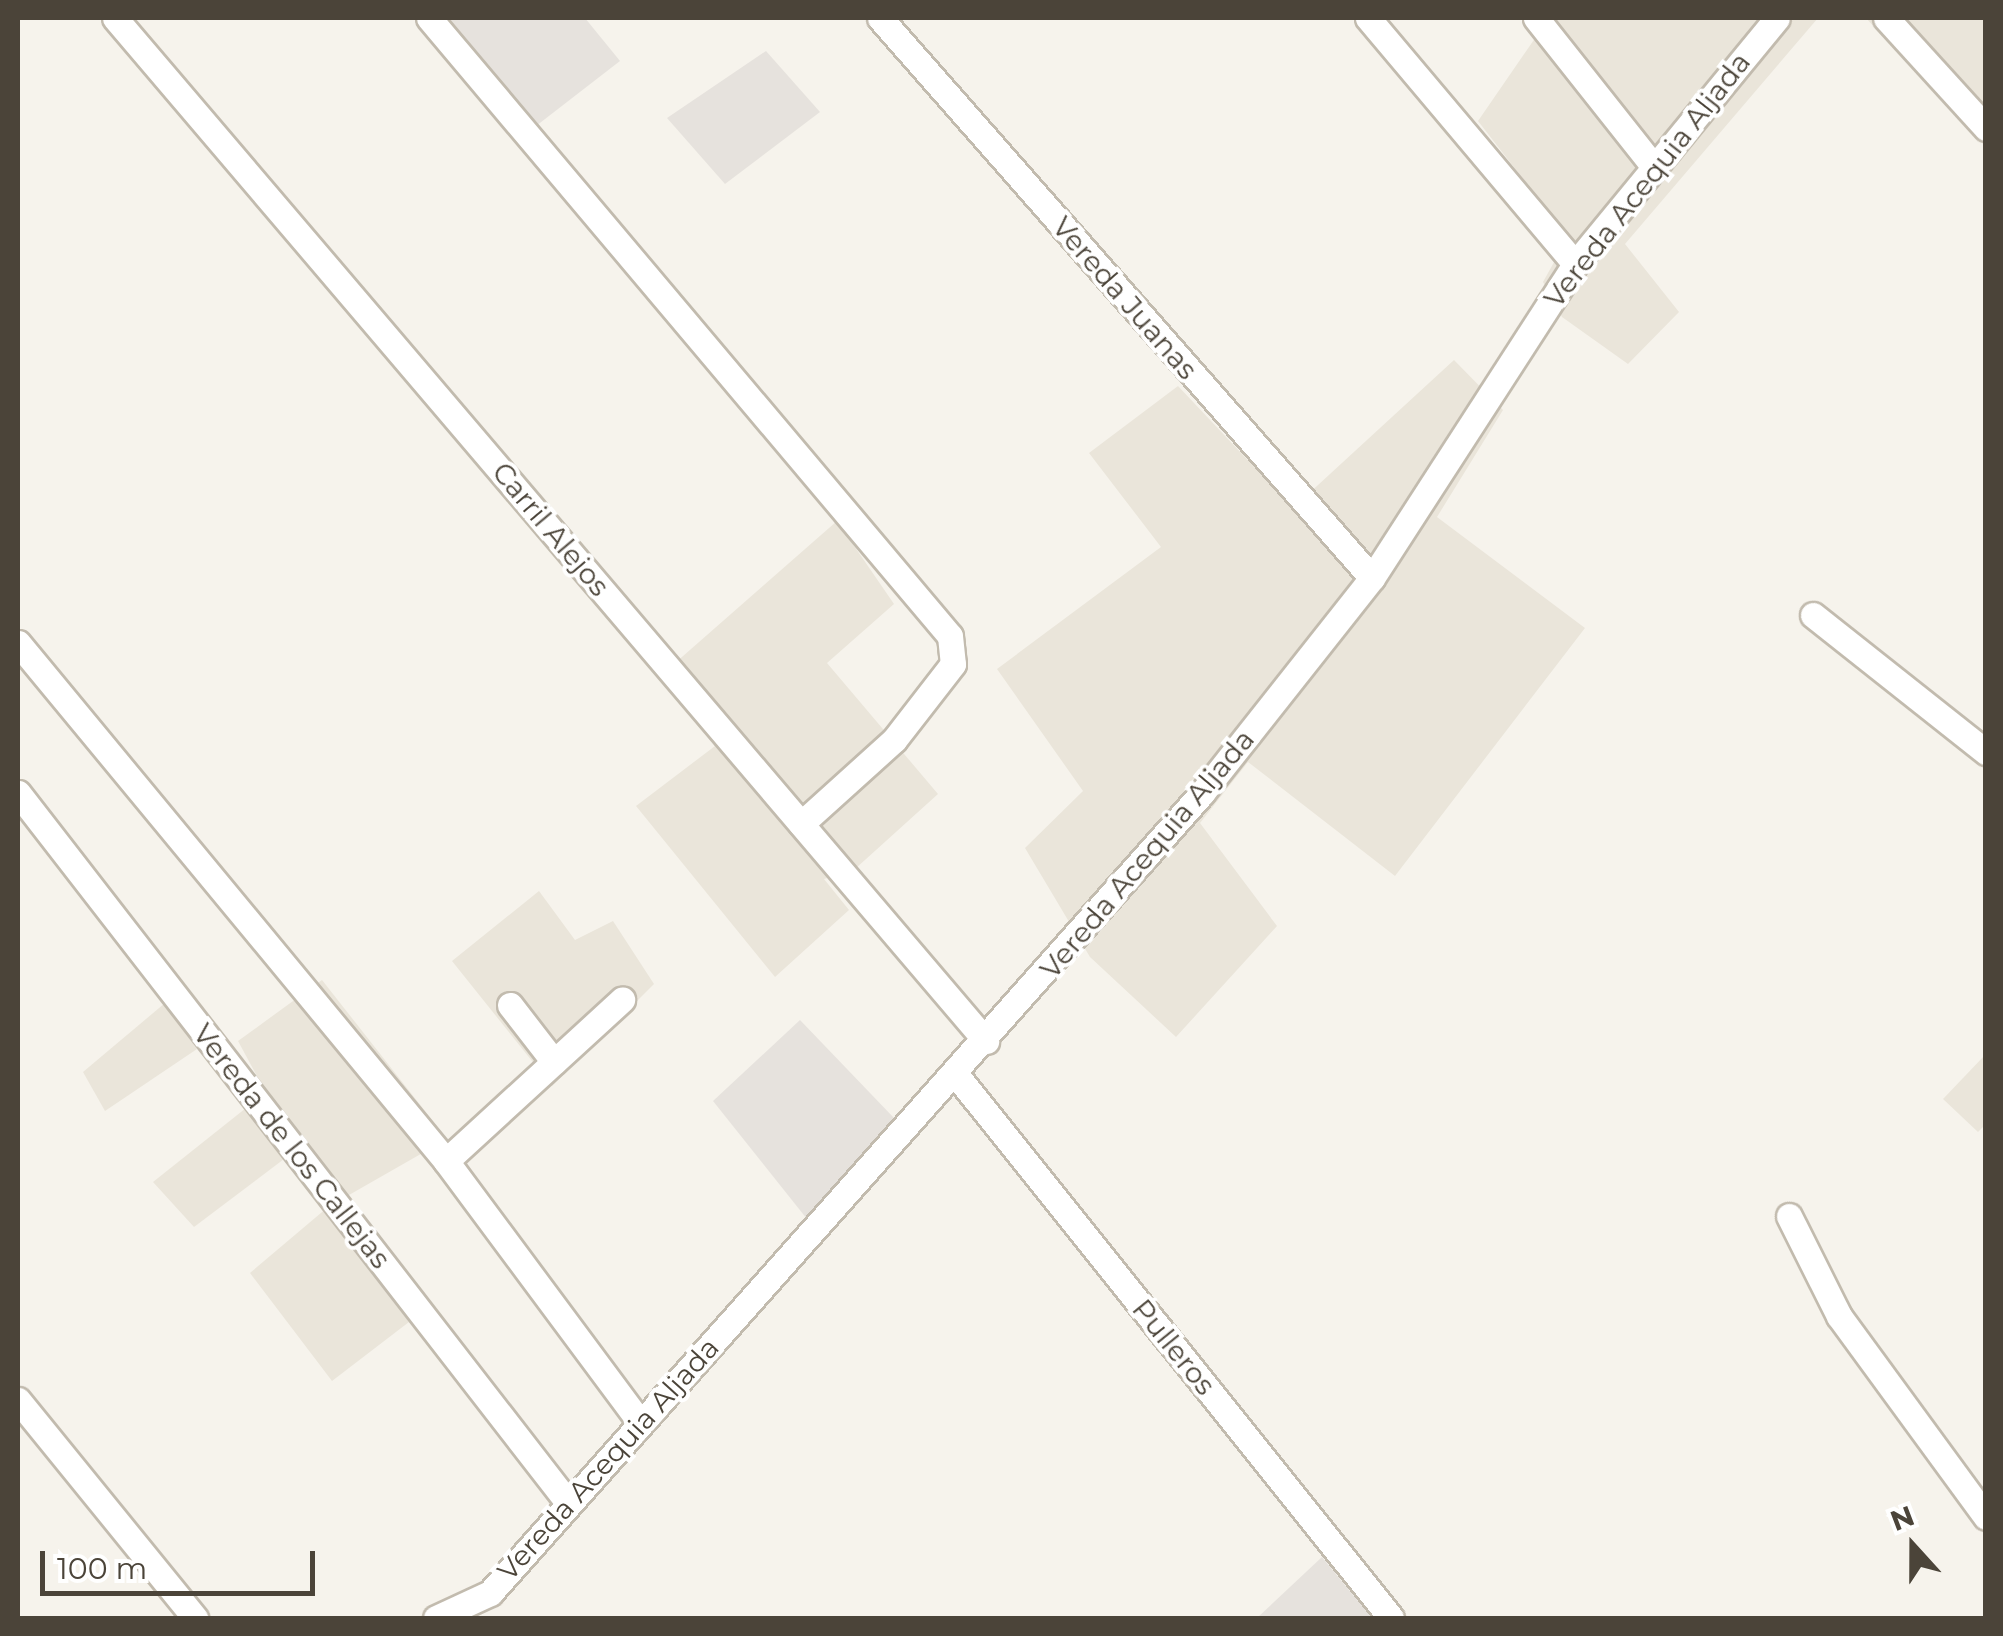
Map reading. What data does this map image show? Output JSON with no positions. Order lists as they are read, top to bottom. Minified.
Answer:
{"streets":{"street":["Vereda Acequia Aljada","Vereda Juanas","Carril Alejos","Vereda de los Callejas","Pulleros"]},"crossings":[["Vereda Acequia Aljada","Vereda Juanas"],["Vereda Acequia Aljada","Carril Alejos"],["Vereda Acequia Aljada","Vereda de los Callejas"],["Vereda Acequia Aljada","Pulleros"]],"scale_bar":"100 m","north":"top"}
